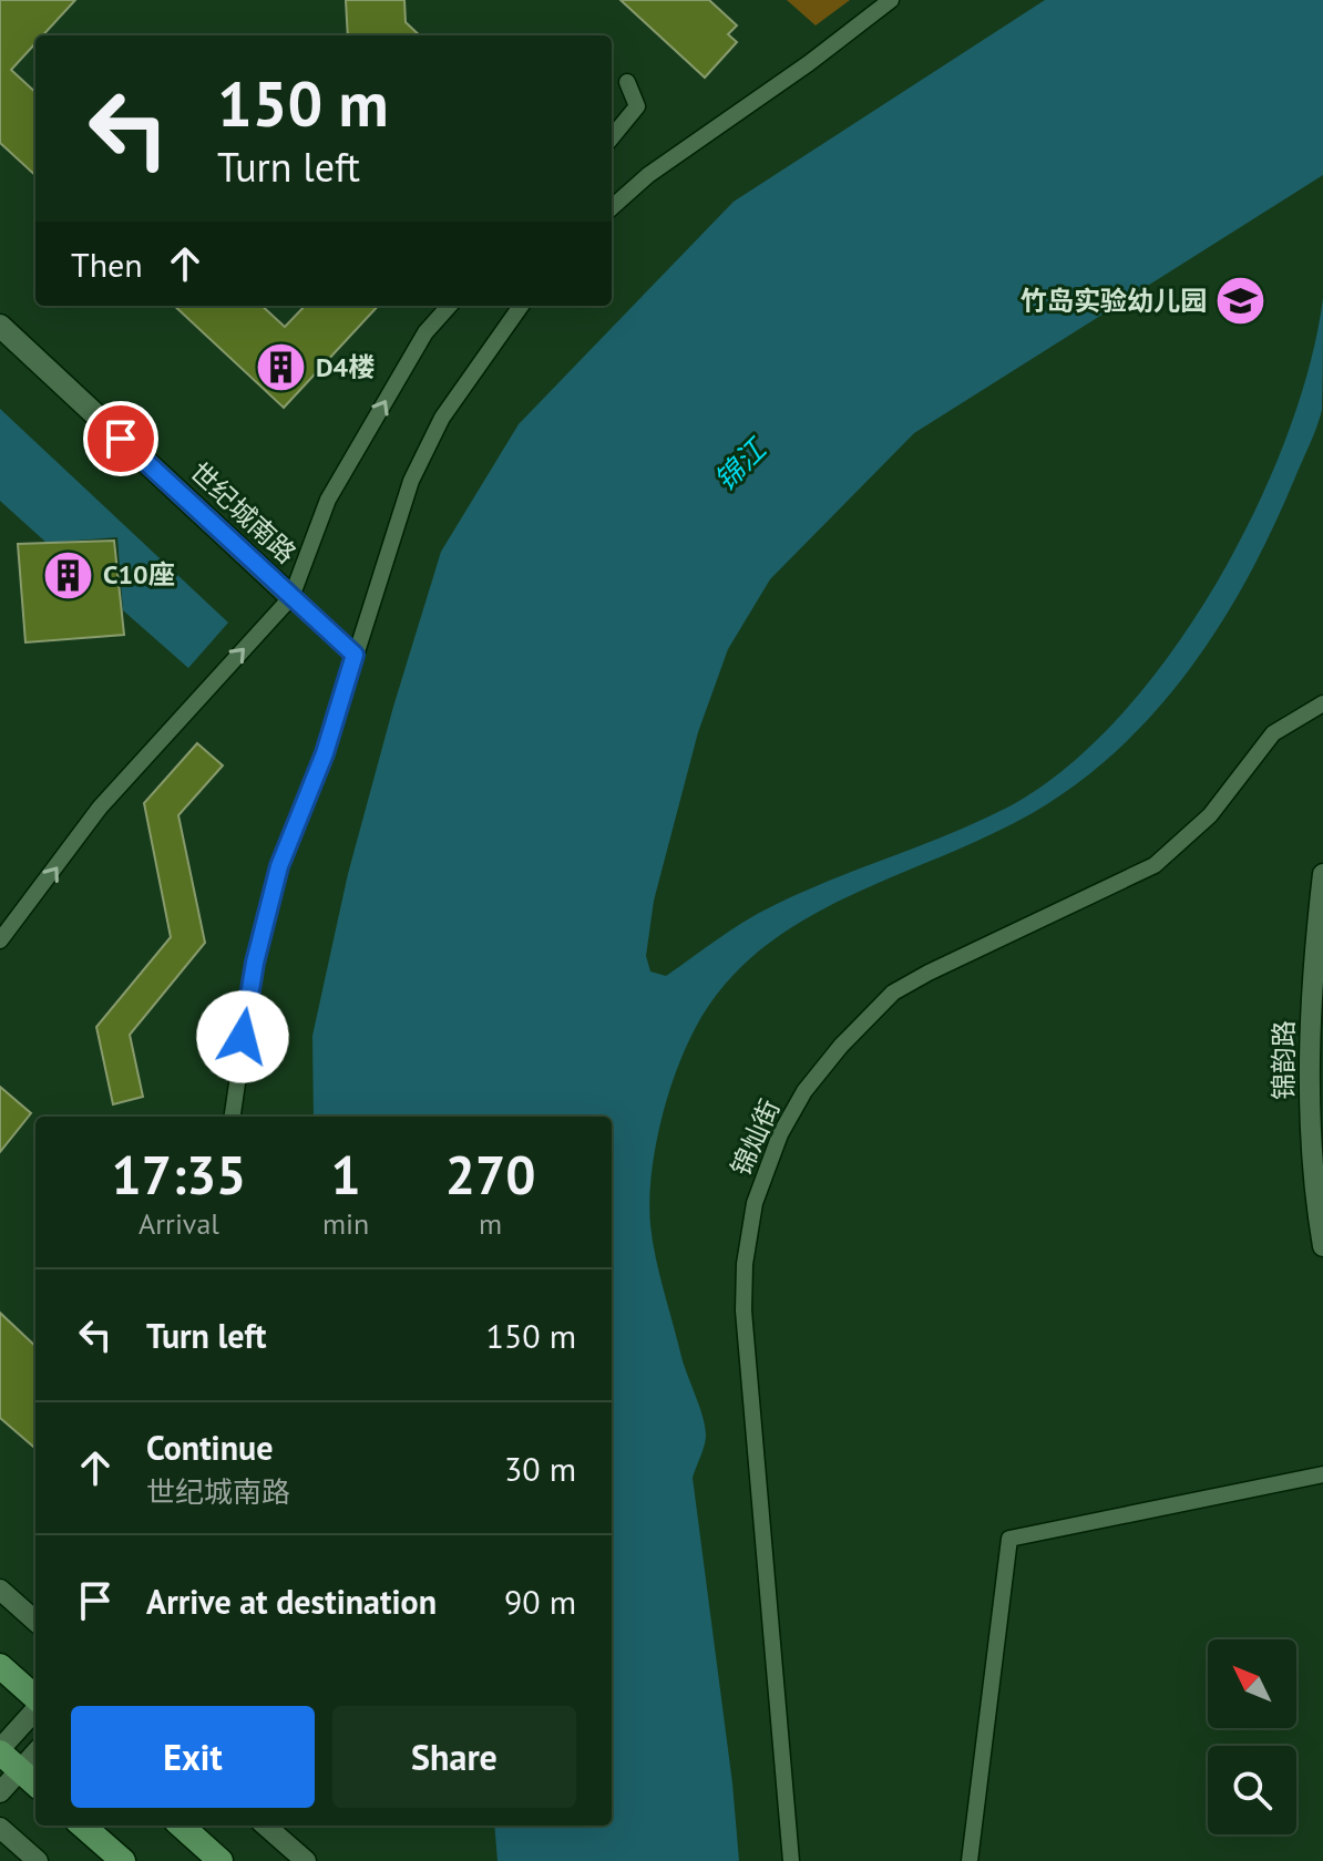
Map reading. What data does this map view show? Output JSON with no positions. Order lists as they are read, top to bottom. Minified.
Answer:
{"streets":{"main road":["世纪城南路"],"street":["锦韵路","锦灿街"]},"water":["锦江"],"places":{"school or university":["竹岛实验幼儿园"],"building":["D4楼","C10座"]},"north":"top left","page":{"turn":["150 m","Turn left"],"then":"Then","eta":["17:35","Arrival","1","min","270","m"],"list":[{"name":"Turn left","value":"150 m"},{"name":"Continue","note":"世纪城南路","value":"30 m"},{"name":"Arrive at destination","value":"90 m"}],"buttons":["Exit","Share"]}}
